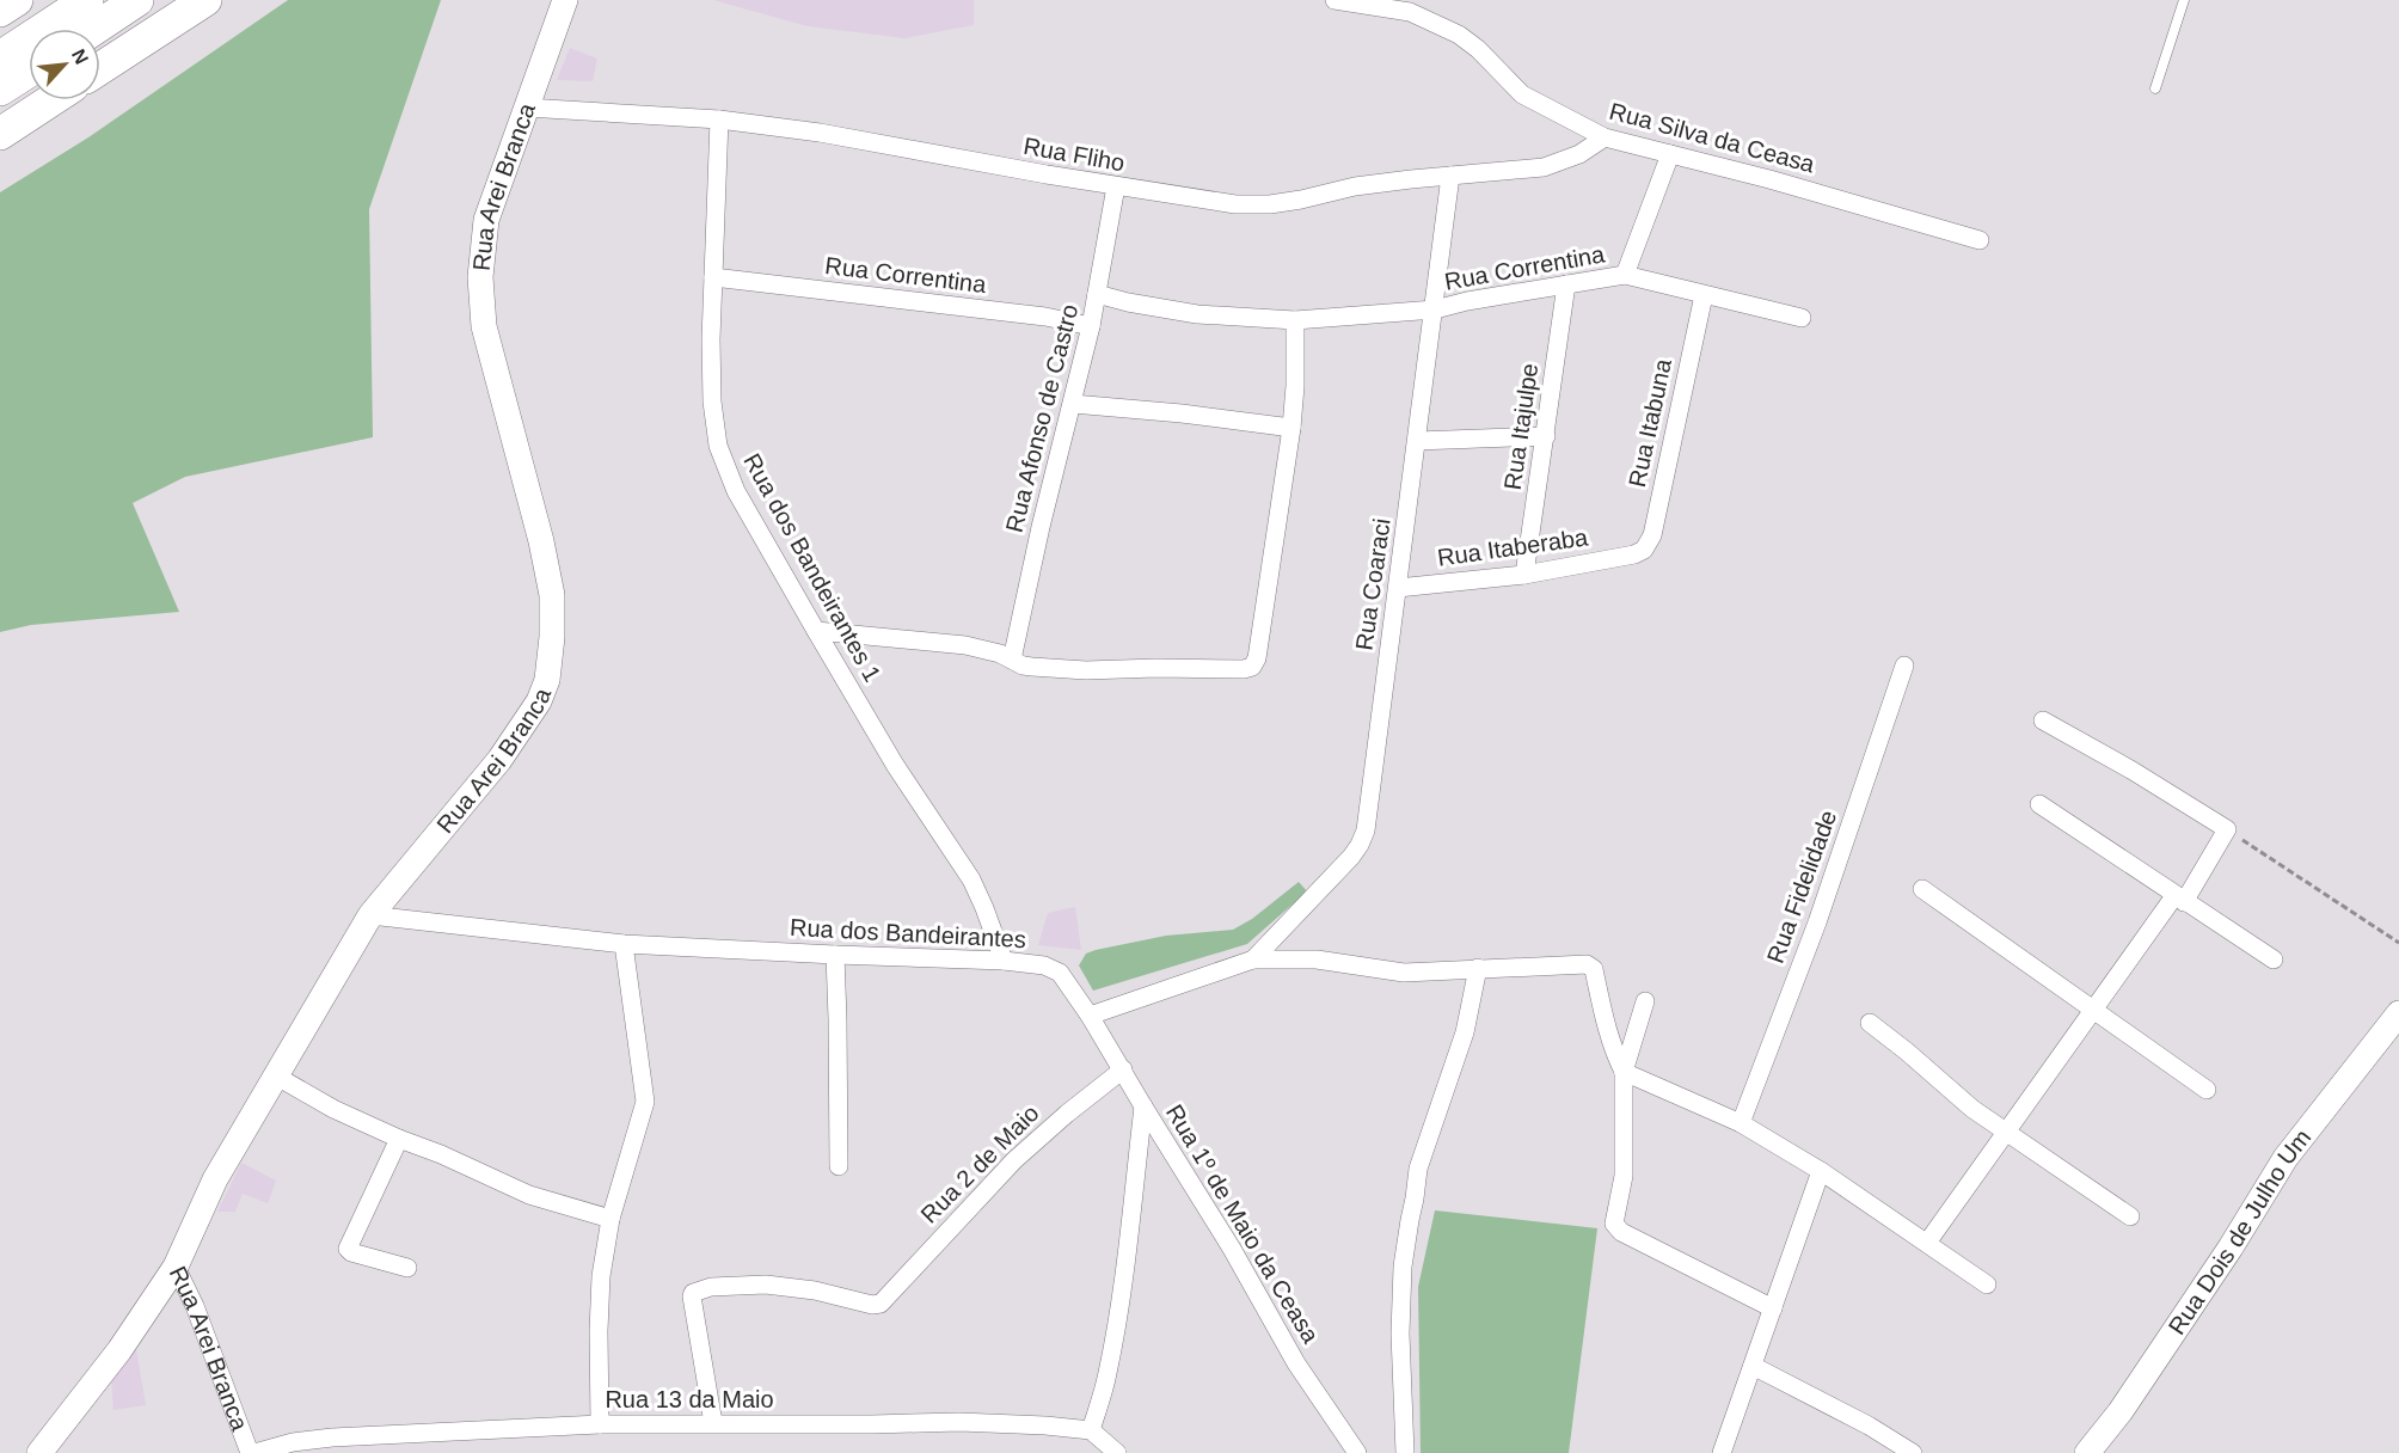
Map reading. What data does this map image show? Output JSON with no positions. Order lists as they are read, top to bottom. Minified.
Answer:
{"streets":{"main road":["Rua Arei Branca","Rua Dois de Julho Um"],"street":["Rua Silva da Ceasa","Rua Fliho","Rua Correntina","Rua Afonso de Castro","Rua Itabuna","Rua Itajulpe","Rua Itaberaba","Rua dos Bandeirantes 1","Rua Coaraci","Rua Fidelidade","Rua dos Bandeirantes","Rua 2 de Maio","Rua 1º de Maio da Ceasa","Rua 13 da Maio"]},"crossings":[["Rua Silva da Ceasa","Rua Fliho"],["Rua Fliho","Rua Arei Branca"],["Rua Fliho","Rua Afonso de Castro"],["Rua Fliho","Rua dos Bandeirantes 1"],["Rua Fliho","Rua Coaraci"],["Rua Arei Branca","Rua dos Bandeirantes"],["Rua Arei Branca","Rua 13 da Maio"],["Rua Correntina","Rua Afonso de Castro"],["Rua Correntina","Rua Itabuna"],["Rua Correntina","Rua Itajulpe"],["Rua Correntina","Rua dos Bandeirantes 1"],["Rua Correntina","Rua Coaraci"],["Rua Itabuna","Rua Itaberaba"],["Rua Itajulpe","Rua Itaberaba"],["Rua Itaberaba","Rua Coaraci"],["Rua dos Bandeirantes 1","Rua dos Bandeirantes"],["Rua dos Bandeirantes","Rua 1º de Maio da Ceasa"],["Rua 2 de Maio","Rua 1º de Maio da Ceasa"],["Rua 2 de Maio","Rua 13 da Maio"]],"north":"top right"}
